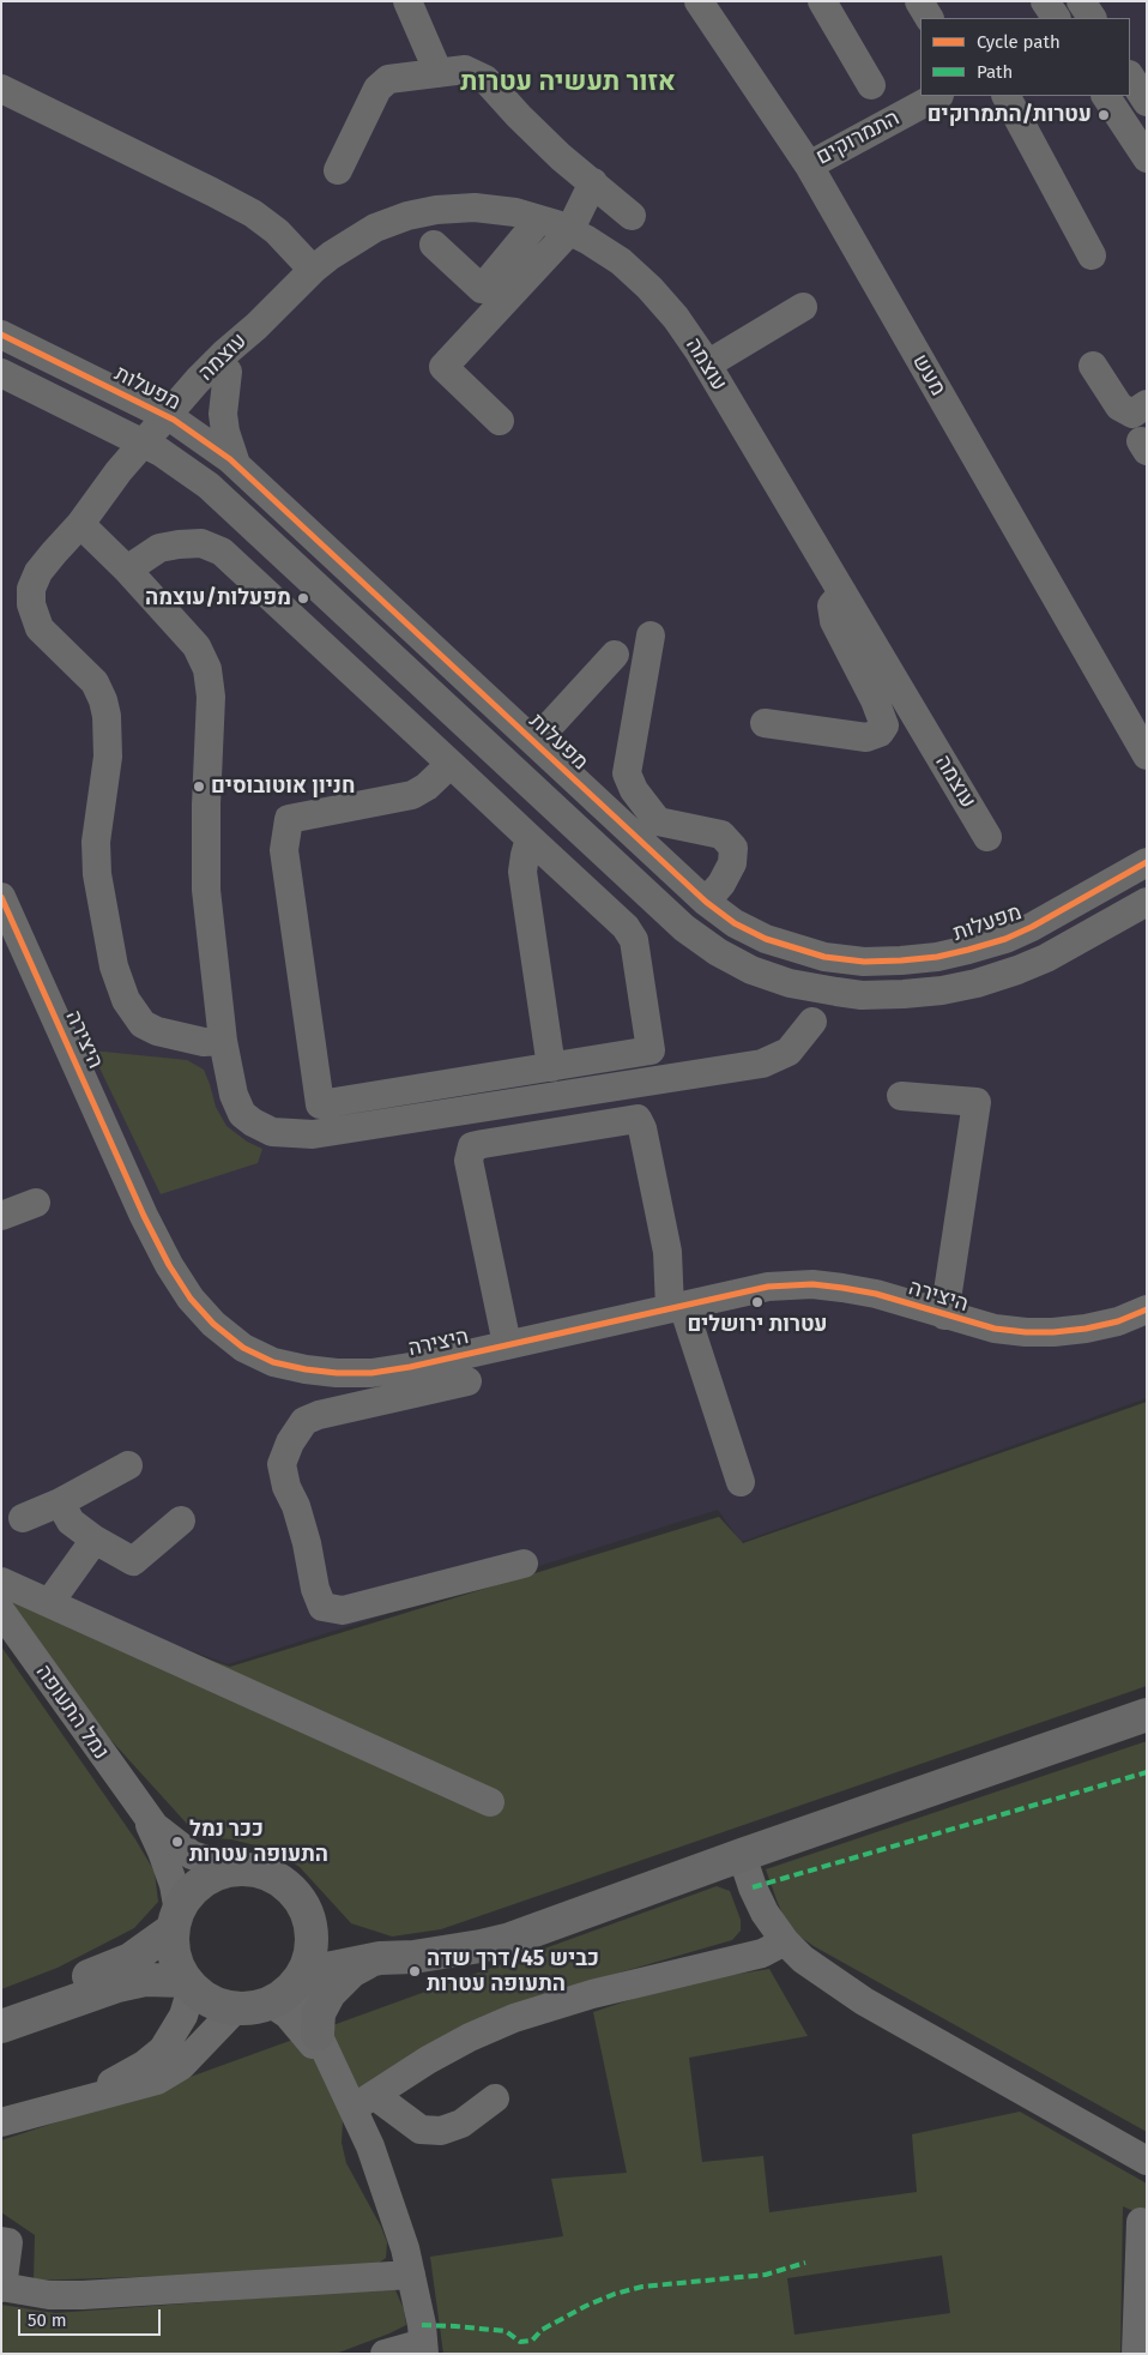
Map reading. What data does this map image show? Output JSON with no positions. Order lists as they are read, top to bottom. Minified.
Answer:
{"streets":{"street":["התמרוקים","עוצמה","מעש","מפעלות","היצירה","נמל התעופה"]},"crossings":[["התמרוקים","מעש"],["עוצמה","מפעלות"]],"districts":["אזור תעשיה עטרות"],"places":["עטרות/התמרוקים","מפעלות/עוצמה","חניון אוטובוסים","עטרות ירושלים","ככר נמל התעופה עטרות","כביש 45/דרך שדה התעופה עטרות"],"legend":["Cycle path","Path"],"scale_bar":"50 m"}
